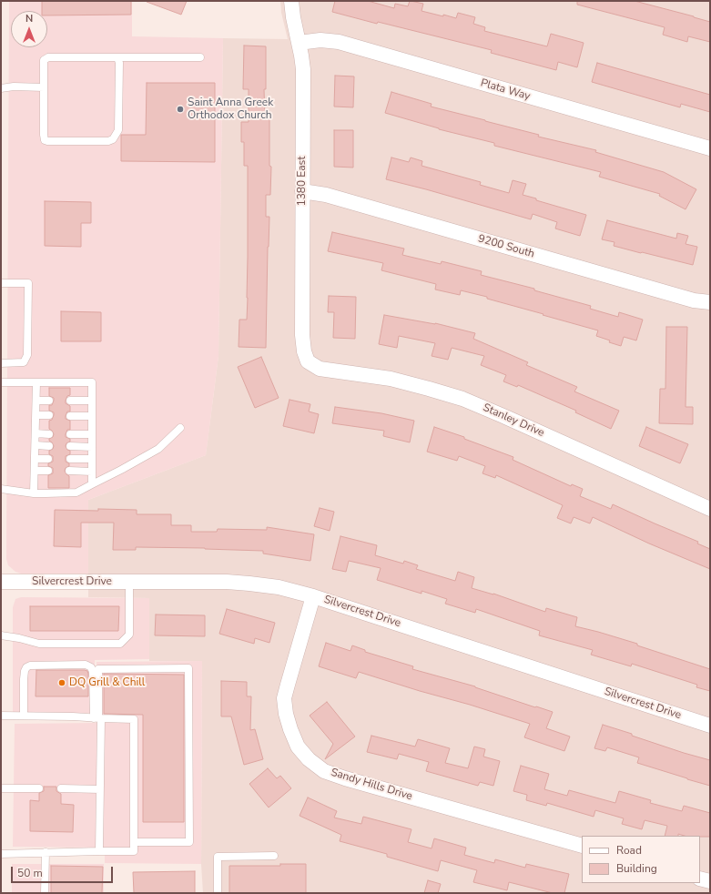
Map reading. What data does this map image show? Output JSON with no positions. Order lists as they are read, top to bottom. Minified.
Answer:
{"streets":{"street":["Plata Way","1380 East","9200 South","Stanley Drive","Silvercrest Drive","Sandy Hills Drive"]},"crossings":[["Plata Way","1380 East"],["1380 East","9200 South"],["1380 East","Stanley Drive"],["Silvercrest Drive","Sandy Hills Drive"]],"places":["Saint Anna Greek Orthodox Church","DQ Grill & Chill"],"legend":["Road","Building"],"scale_bar":"50 m","north":"top"}
